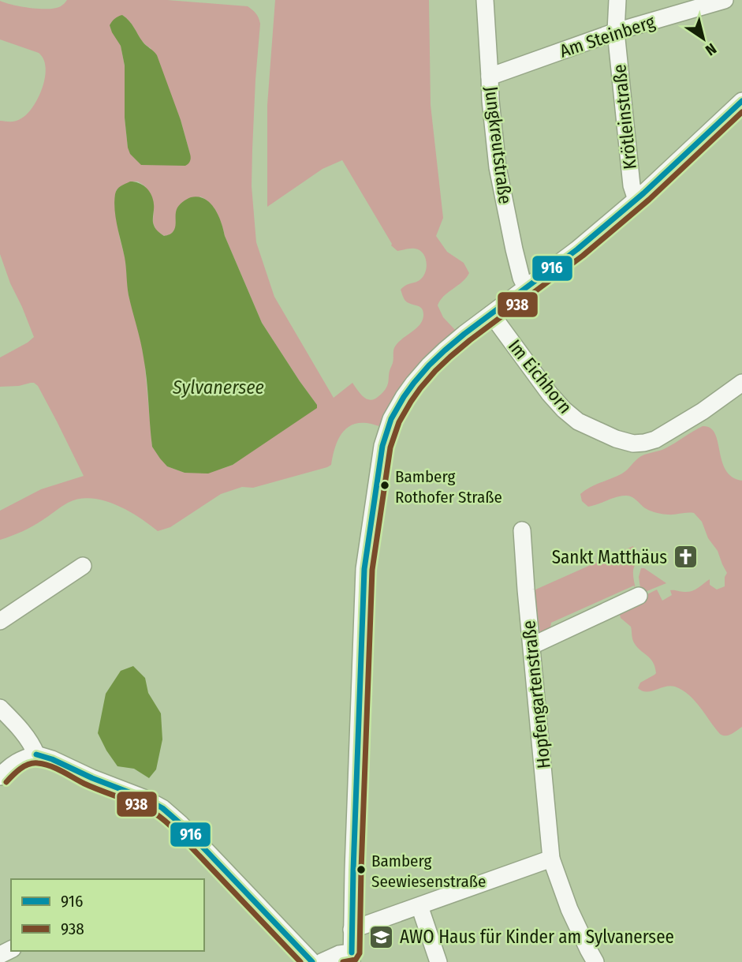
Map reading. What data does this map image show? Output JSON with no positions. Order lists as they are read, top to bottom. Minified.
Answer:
{"streets":{"street":["Am Steinberg","Krötleinstraße","Jungkreutstraße","Im Eichhorn","Hopfengartenstraße"]},"crossings":[["Am Steinberg","Krötleinstraße"],["Am Steinberg","Jungkreutstraße"]],"water":["Sylvanersee"],"places":{"other":["Bamberg Rothofer Straße","Bamberg Seewiesenstraße"],"church":["Sankt Matthäus"],"school or university":["AWO Haus für Kinder am Sylvanersee"]},"lines":["transit line 916","transit line 938"],"legend":["916","938"],"north":"bottom right"}
